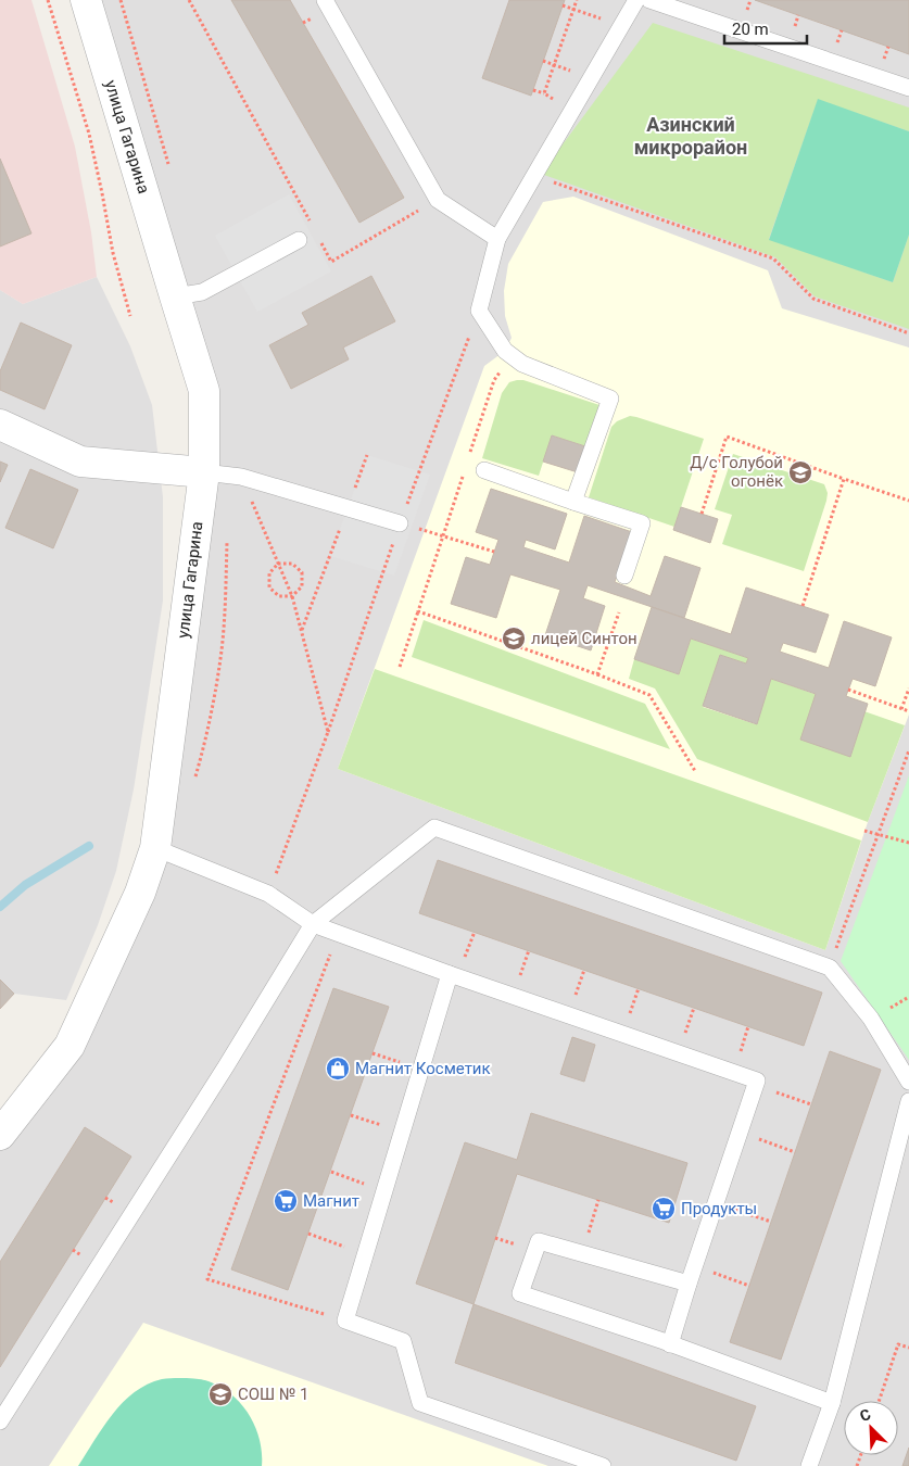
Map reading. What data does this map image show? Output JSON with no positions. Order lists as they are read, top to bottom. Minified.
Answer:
{"streets":{"street":["улица Гагарина"]},"districts":["Азинский микрорайон"],"places":{"school or university":["Д/с Голубой огонёк","лицей Синтон","СОШ № 1"],"shop":["Магнит Косметик"],"supermarket":["Магнит","Продукты"]},"scale_bar":"20 m","north":"top left"}
